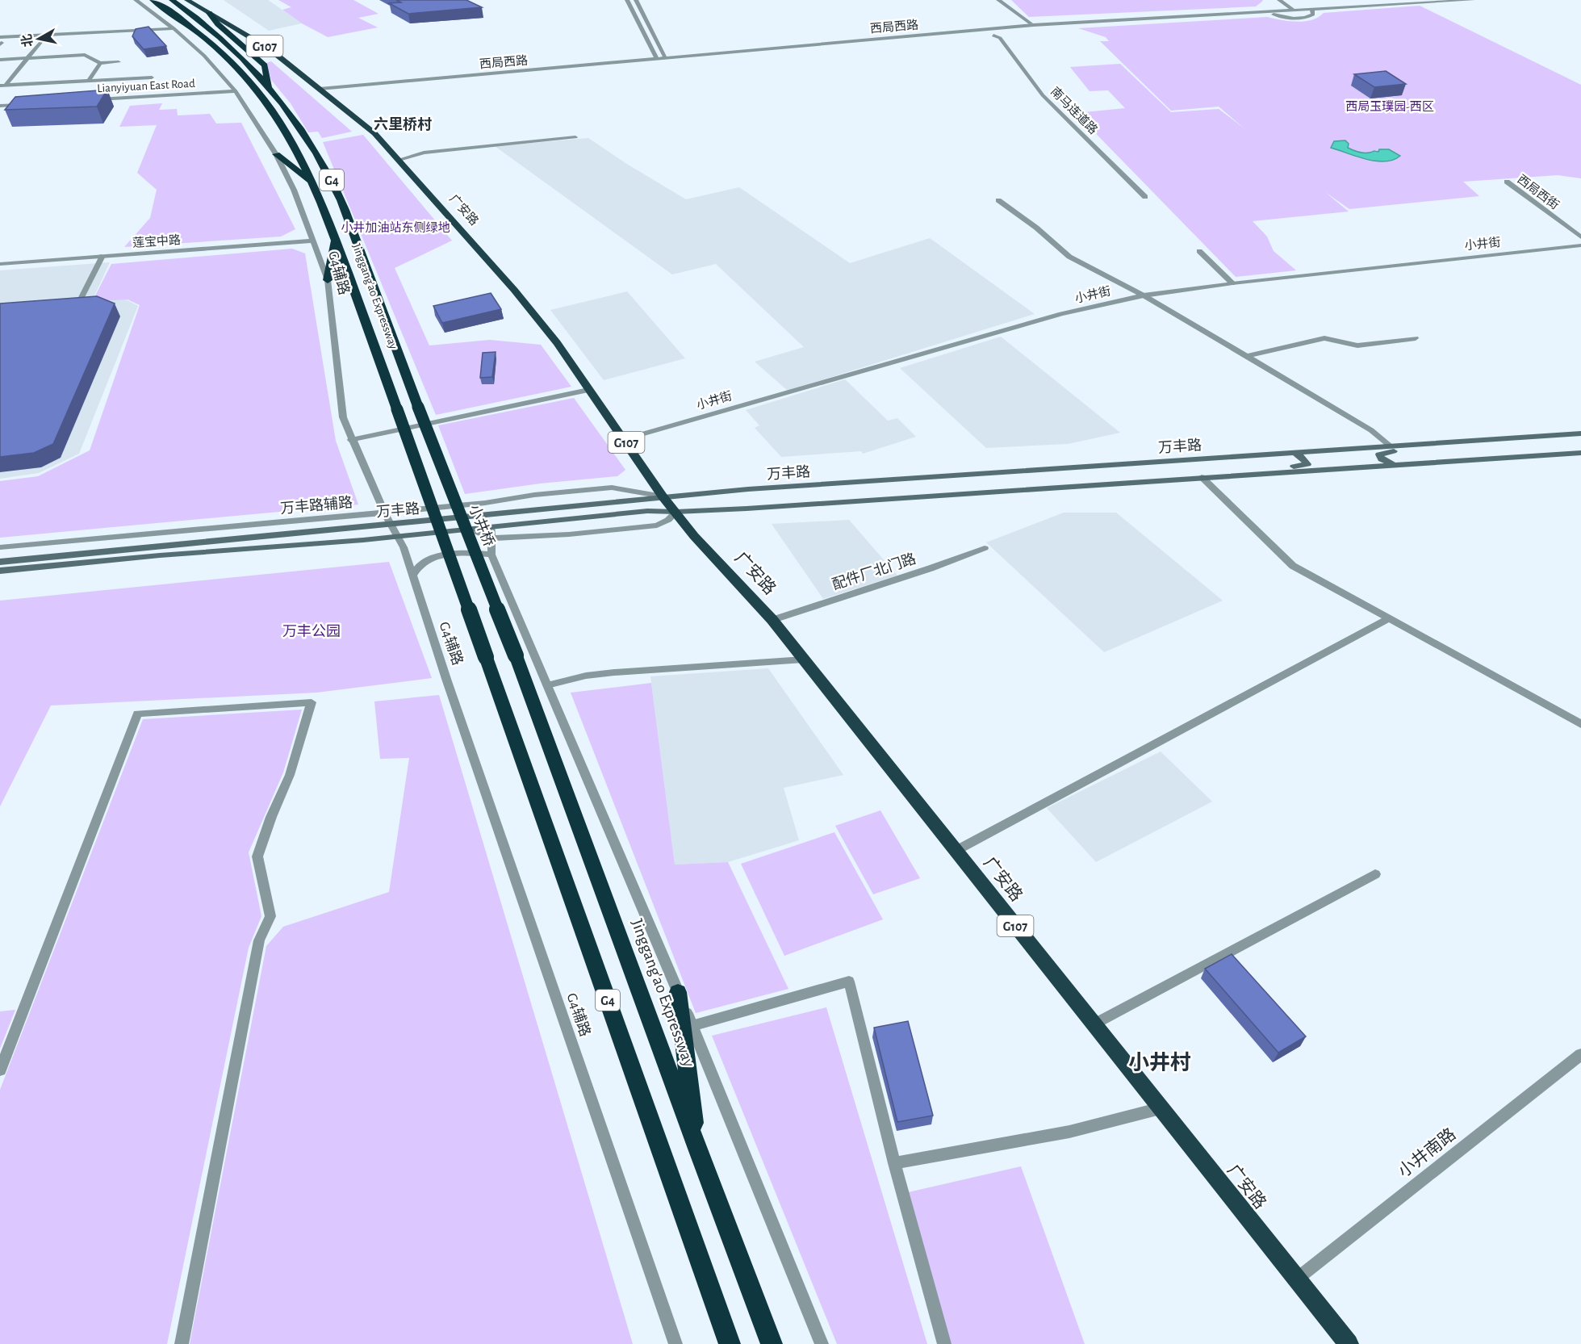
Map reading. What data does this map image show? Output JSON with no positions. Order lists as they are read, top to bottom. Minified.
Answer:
{"streets":{"highway":["G107","G4","广安路","Jinggang'ao Expressway","小井桥"],"main road":["万丰路"],"street":["西局西路","Lianyiyuan East Road","南马连道路","西局西街","莲宝中路","小井街","G4辅路","万丰路辅路","配件厂北门路","小井南路"]},"crossings":[["西局西路","广安路"],["G107","广安路"],["G107","万丰路"],["G107","万丰路辅路"],["Lianyiyuan East Road","G4辅路"],["G4","小井桥"],["广安路","小井街"],["广安路","万丰路"],["广安路","万丰路辅路"],["广安路","配件厂北门路"],["广安路","小井南路"],["莲宝中路","G4辅路"],["G4辅路","万丰路"],["G4辅路","万丰路辅路"],["Jinggang'ao Expressway","小井桥"],["万丰路","万丰路辅路"]],"districts":["六里桥村","小井村"],"parks":["西局玉璞园-西区","小井加油站东侧绿地","万丰公园"],"north":"left"}
